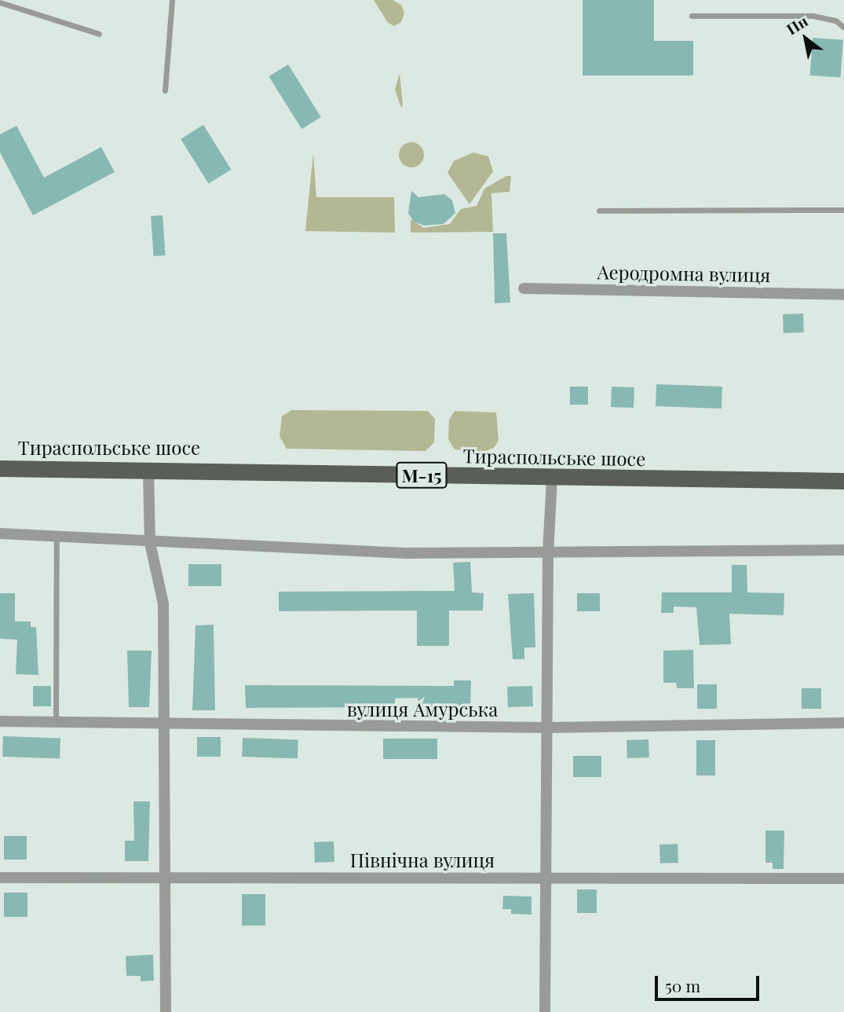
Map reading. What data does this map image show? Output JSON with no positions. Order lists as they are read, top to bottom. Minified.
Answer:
{"streets":{"main road":["Тираспольське шосе","М-15"],"street":["Аеродромна вулиця","вулиця Амурська","Північна вулиця"]},"scale_bar":"50 m","north":"top left"}
